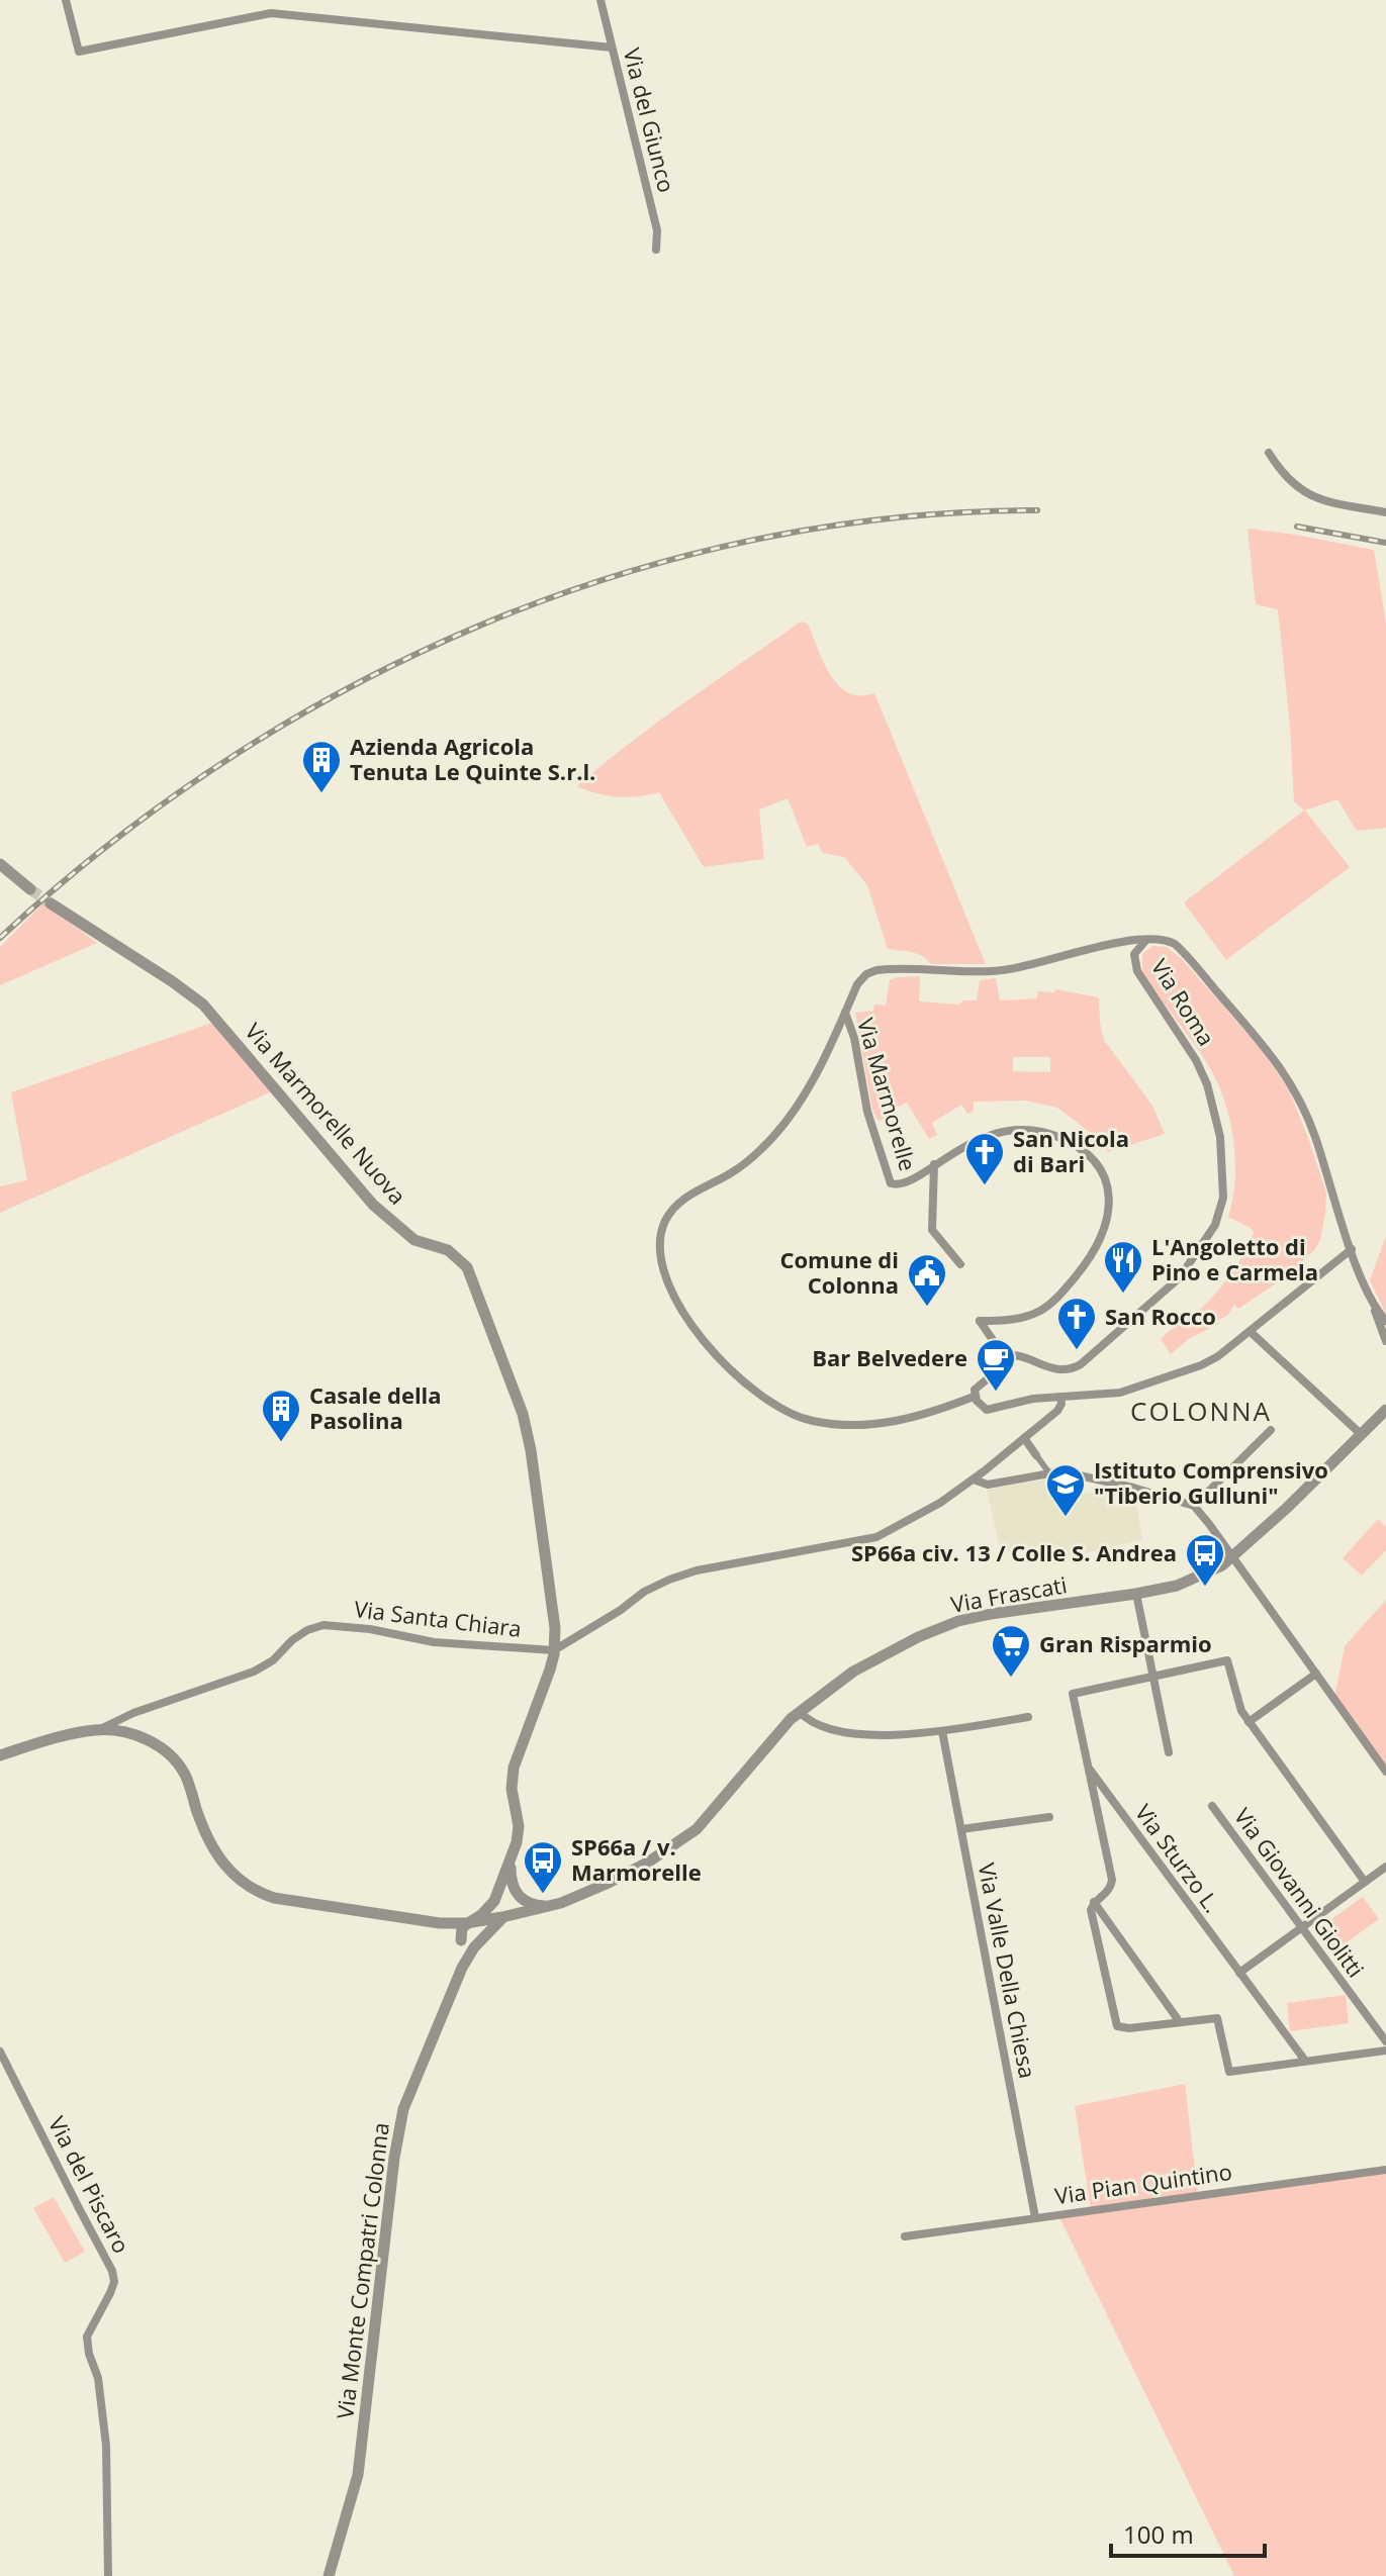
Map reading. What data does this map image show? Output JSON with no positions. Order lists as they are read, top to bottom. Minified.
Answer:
{"streets":{"street":["Via del Giunco","Via Roma","Via Marmorelle","Via Marmorelle Nuova","Via Frascati","Via Santa Chiara","Via Sturzo L.","Via Giovanni Giolitti","Via Valle Della Chiesa","Via Pian Quintino","Via del Piscaro","Via Monte Compatri Colonna"]},"crossings":[["Via Marmorelle Nuova","Via Frascati"],["Via Marmorelle Nuova","Via Santa Chiara"],["Via Valle Della Chiesa","Via Pian Quintino"]],"districts":["COLONNA"],"places":{"building":["Azienda Agricola Tenuta Le Quinte S.r.l.","Casale della Pasolina"],"church":["San Nicola di Bari","San Rocco"],"restaurant":["L'Angoletto di Pino e Carmela"],"public building":["Comune di Colonna"],"cafe":["Bar Belvedere"],"school or university":["Istituto Comprensivo \"Tiberio Gulluni\""],"bus stop":["SP66a civ. 13 / Colle S. Andrea","SP66a / v. Marmorelle"],"supermarket":["Gran Risparmio"]},"scale_bar":"100 m"}
